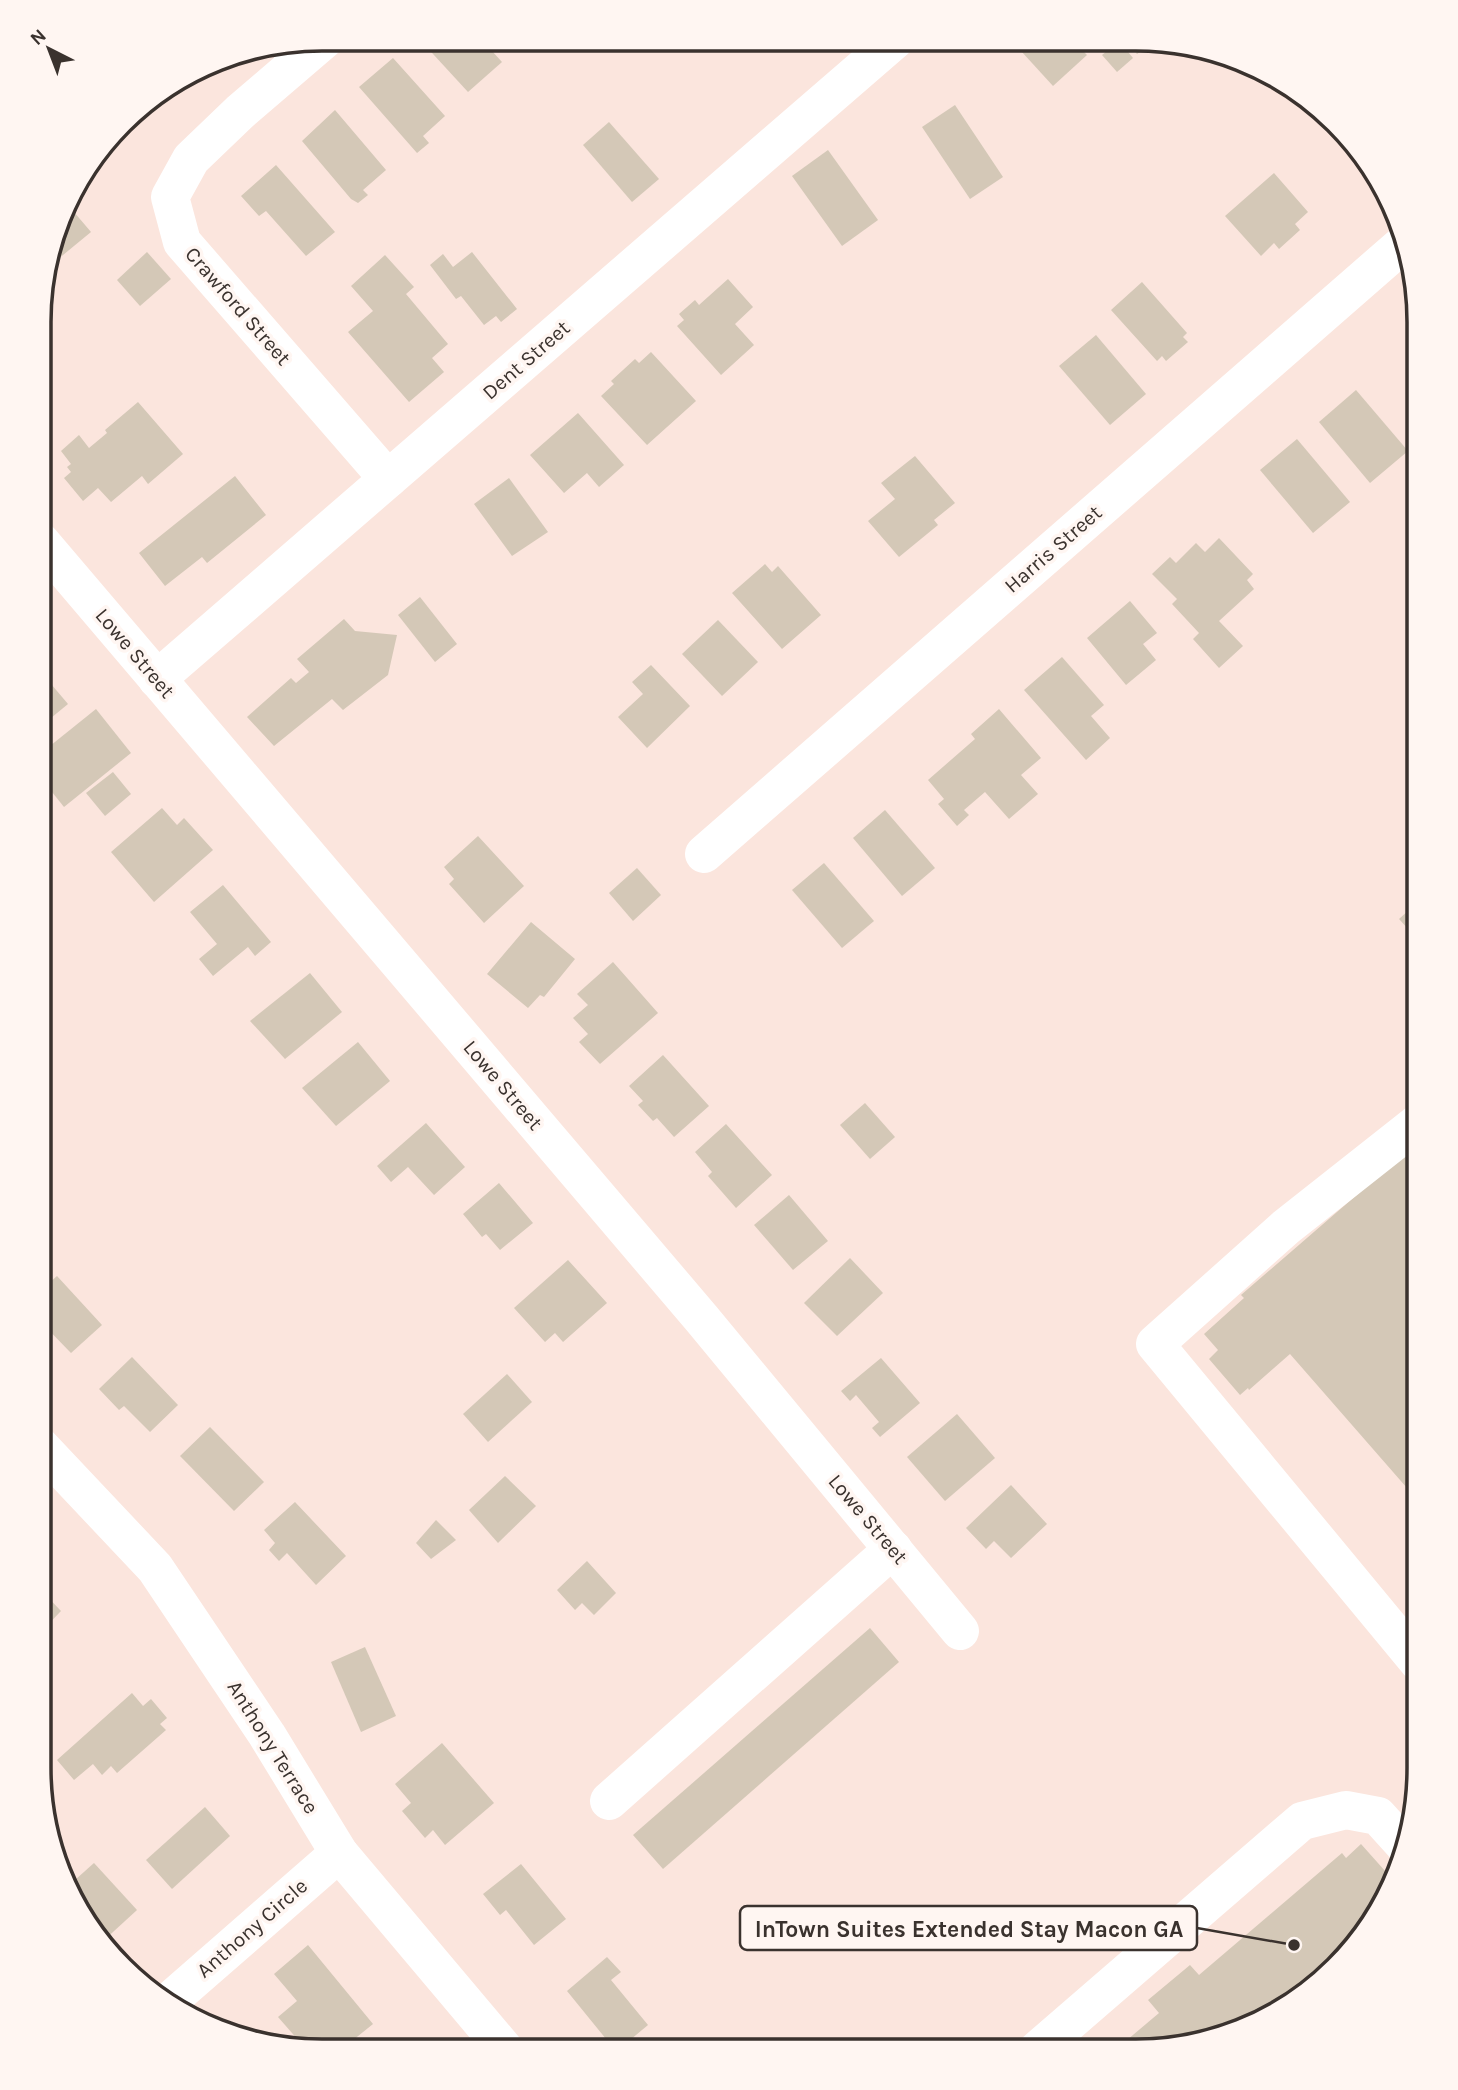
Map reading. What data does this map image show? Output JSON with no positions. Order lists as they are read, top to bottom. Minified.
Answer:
{"streets":{"street":["Crawford Street","Dent Street","Harris Street","Lowe Street","Anthony Terrace","Anthony Circle"]},"crossings":[["Crawford Street","Dent Street"],["Dent Street","Lowe Street"],["Anthony Terrace","Anthony Circle"]],"places":["InTown Suites Extended Stay Macon GA"],"north":"top left"}
